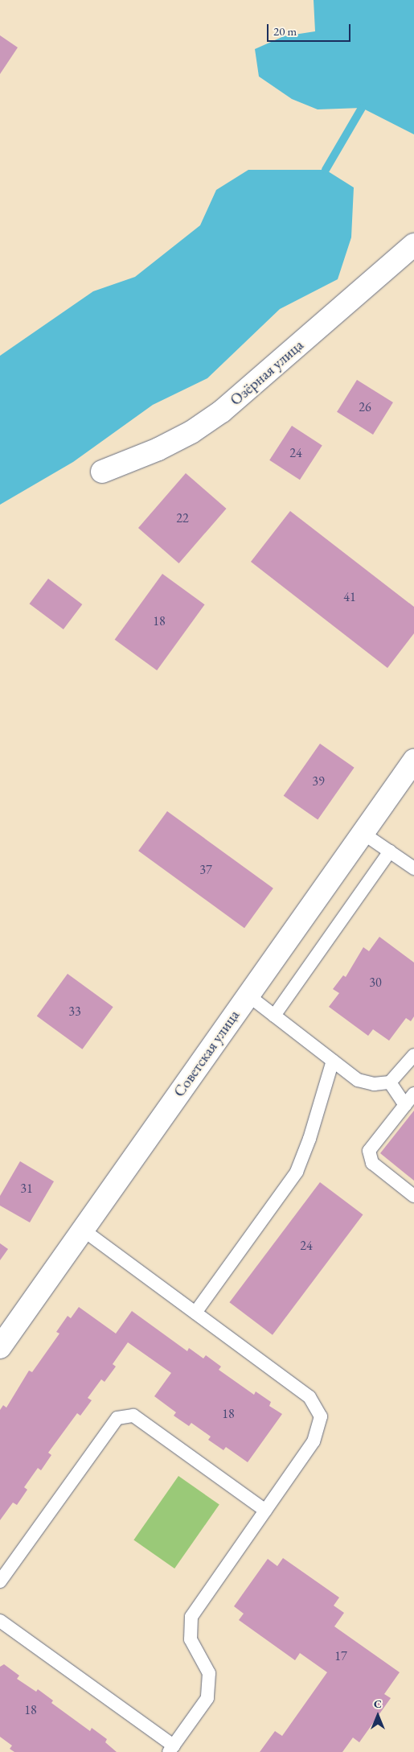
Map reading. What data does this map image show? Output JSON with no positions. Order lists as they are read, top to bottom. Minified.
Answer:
{"streets":{"street":["Озёрная улица","Советская улица"]},"house_numbers":["26","24","22","41","18","39","37","30","33","31","24","18","17","18"],"scale_bar":"20 m","north":"top"}
